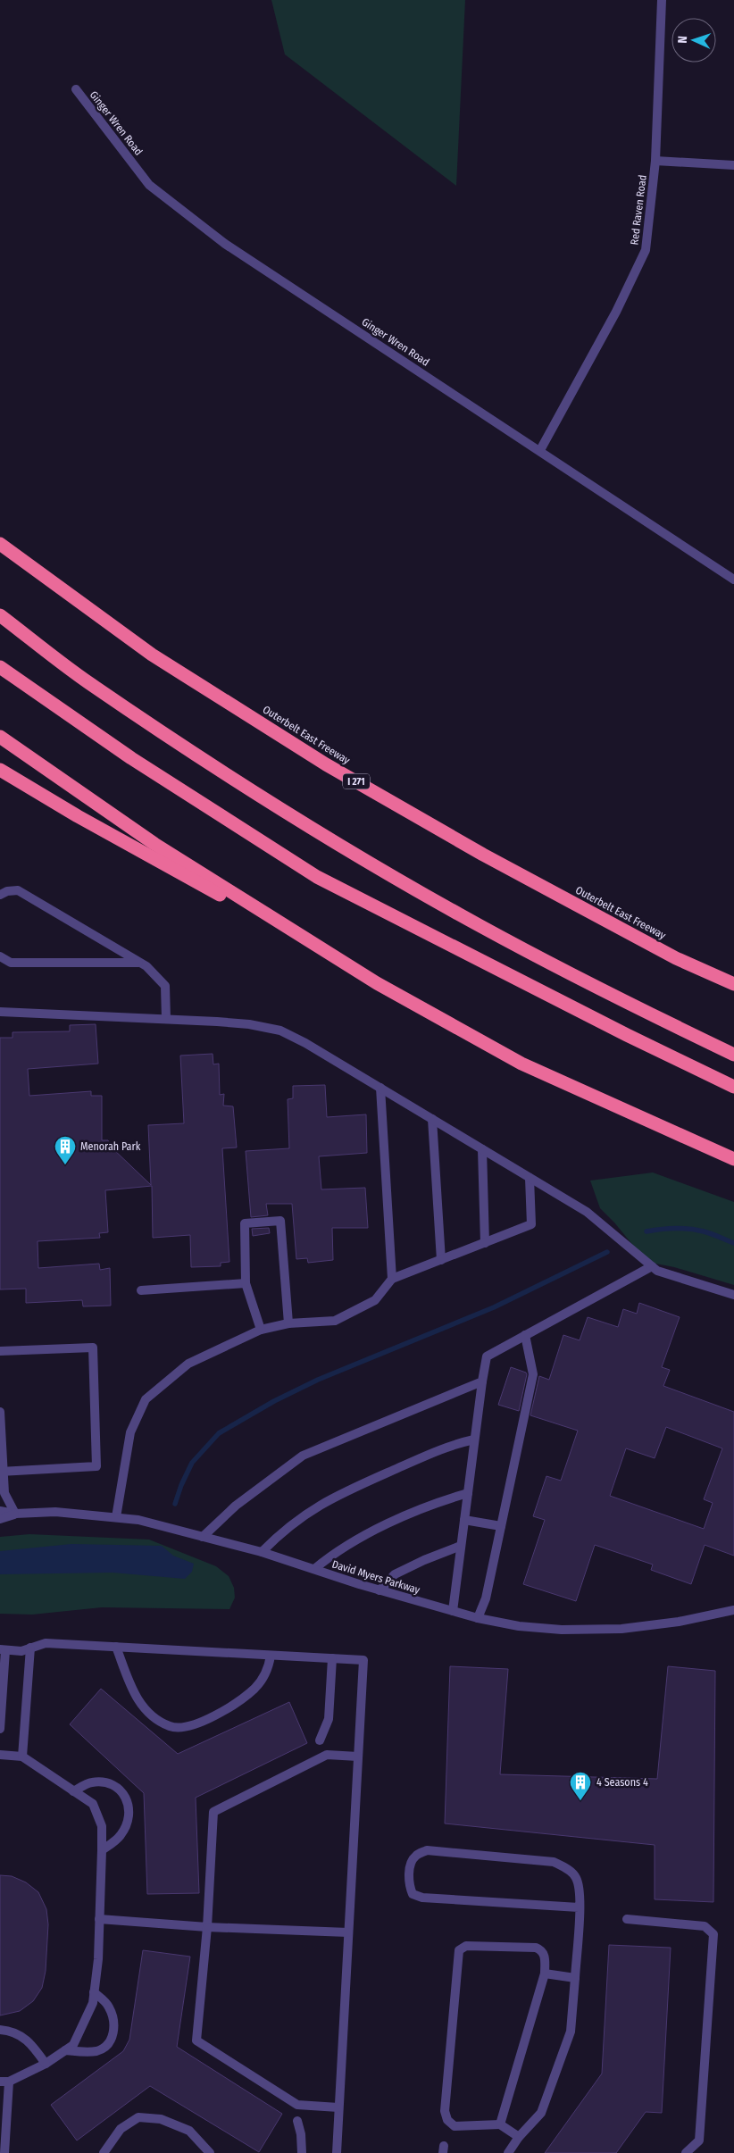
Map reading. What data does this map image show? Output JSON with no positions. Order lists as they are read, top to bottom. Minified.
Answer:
{"streets":{"highway":["Outerbelt East Freeway","I 271"],"street":["Ginger Wren Road","Red Raven Road","David Myers Parkway"]},"crossings":[["Ginger Wren Road","Red Raven Road"]],"places":{"building":["Menorah Park","4 Seasons 4"]},"north":"left"}
